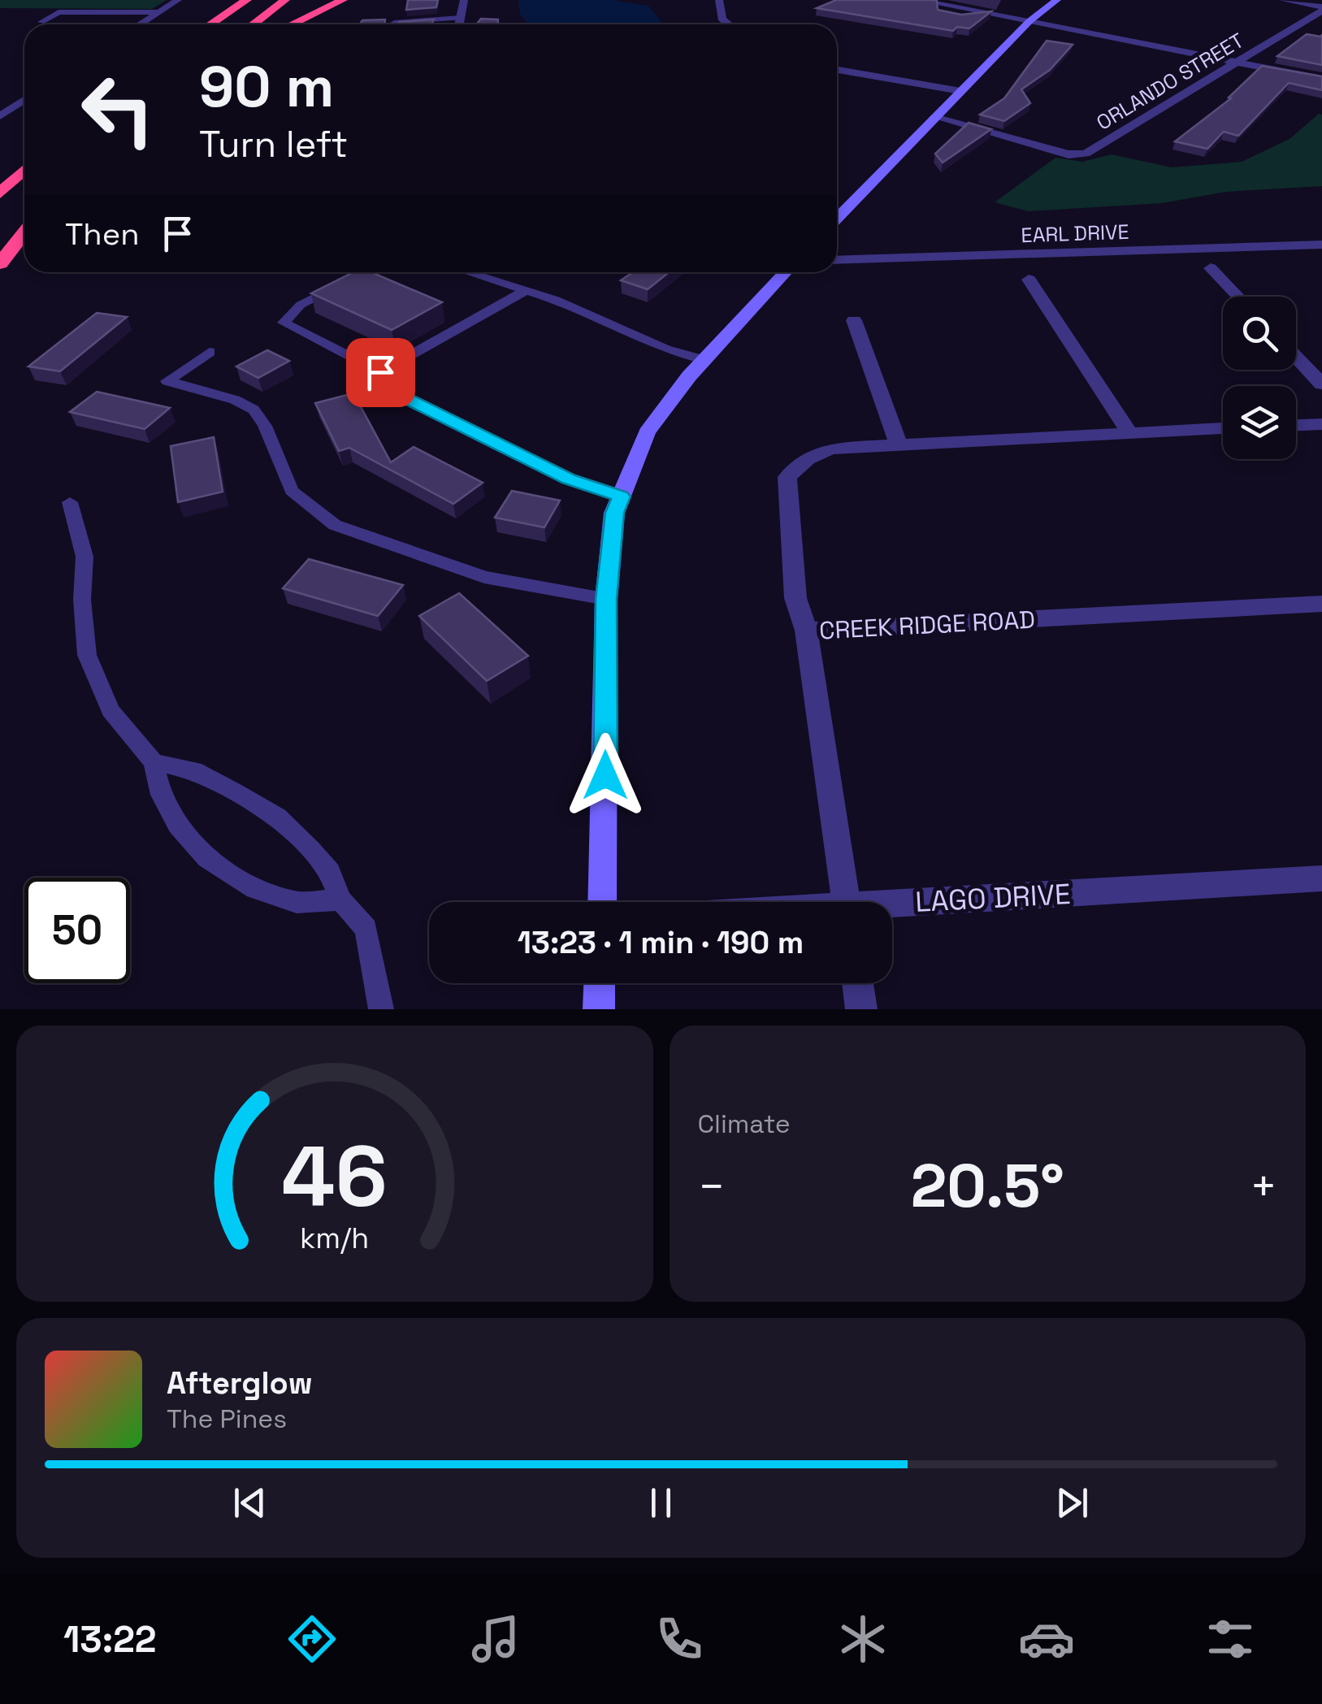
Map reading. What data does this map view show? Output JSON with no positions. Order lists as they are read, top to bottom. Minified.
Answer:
{"streets":{"street":["ORLANDO STREET","EARL DRIVE","CREEK RIDGE ROAD","LAGO DRIVE"]},"page":{"turn":["90 m","Turn left"],"then":"Then","limit":"50","trip":"13:23 · 1 min · 190 m","tile":"Climate","heat":["−","20.5°","+"],"song":["Afterglow","The Pines"],"tabs":"13:22","gauge":["46","km/h"]}}
